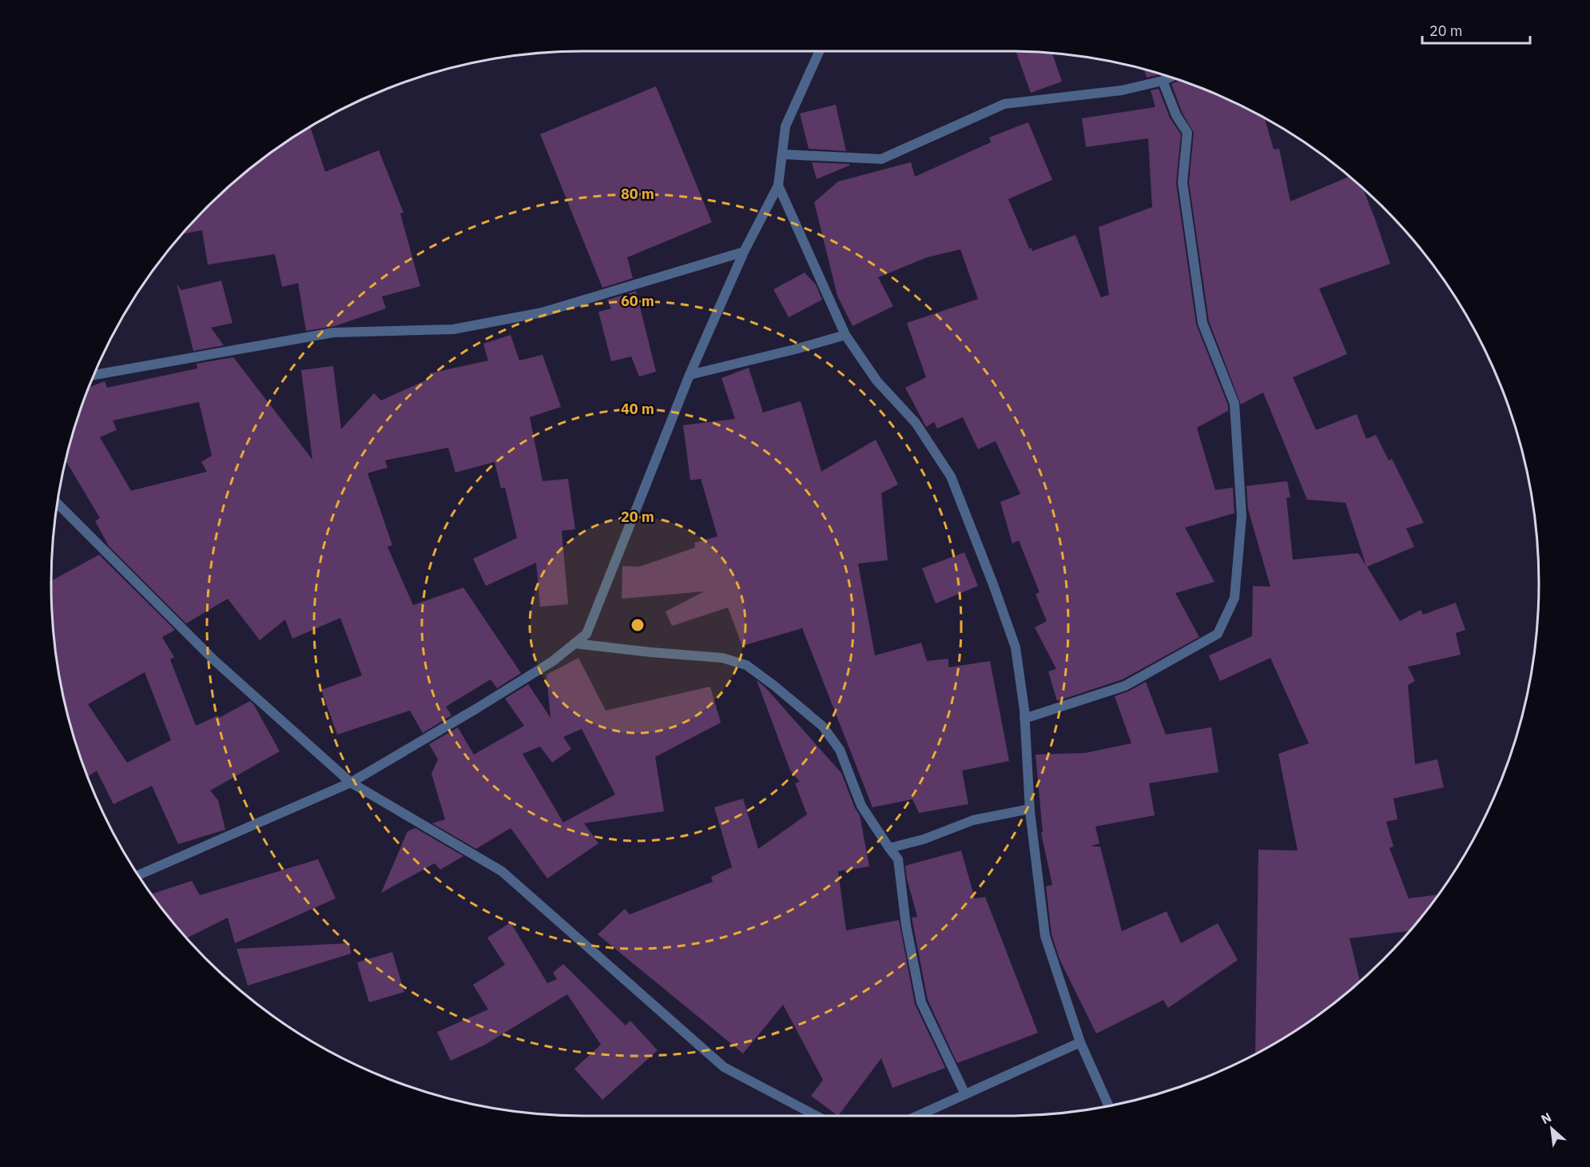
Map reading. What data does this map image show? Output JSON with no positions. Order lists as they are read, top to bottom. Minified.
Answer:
{"scale_bar":"20 m","north":"top left","rings":["80 m","60 m","40 m","20 m"]}
